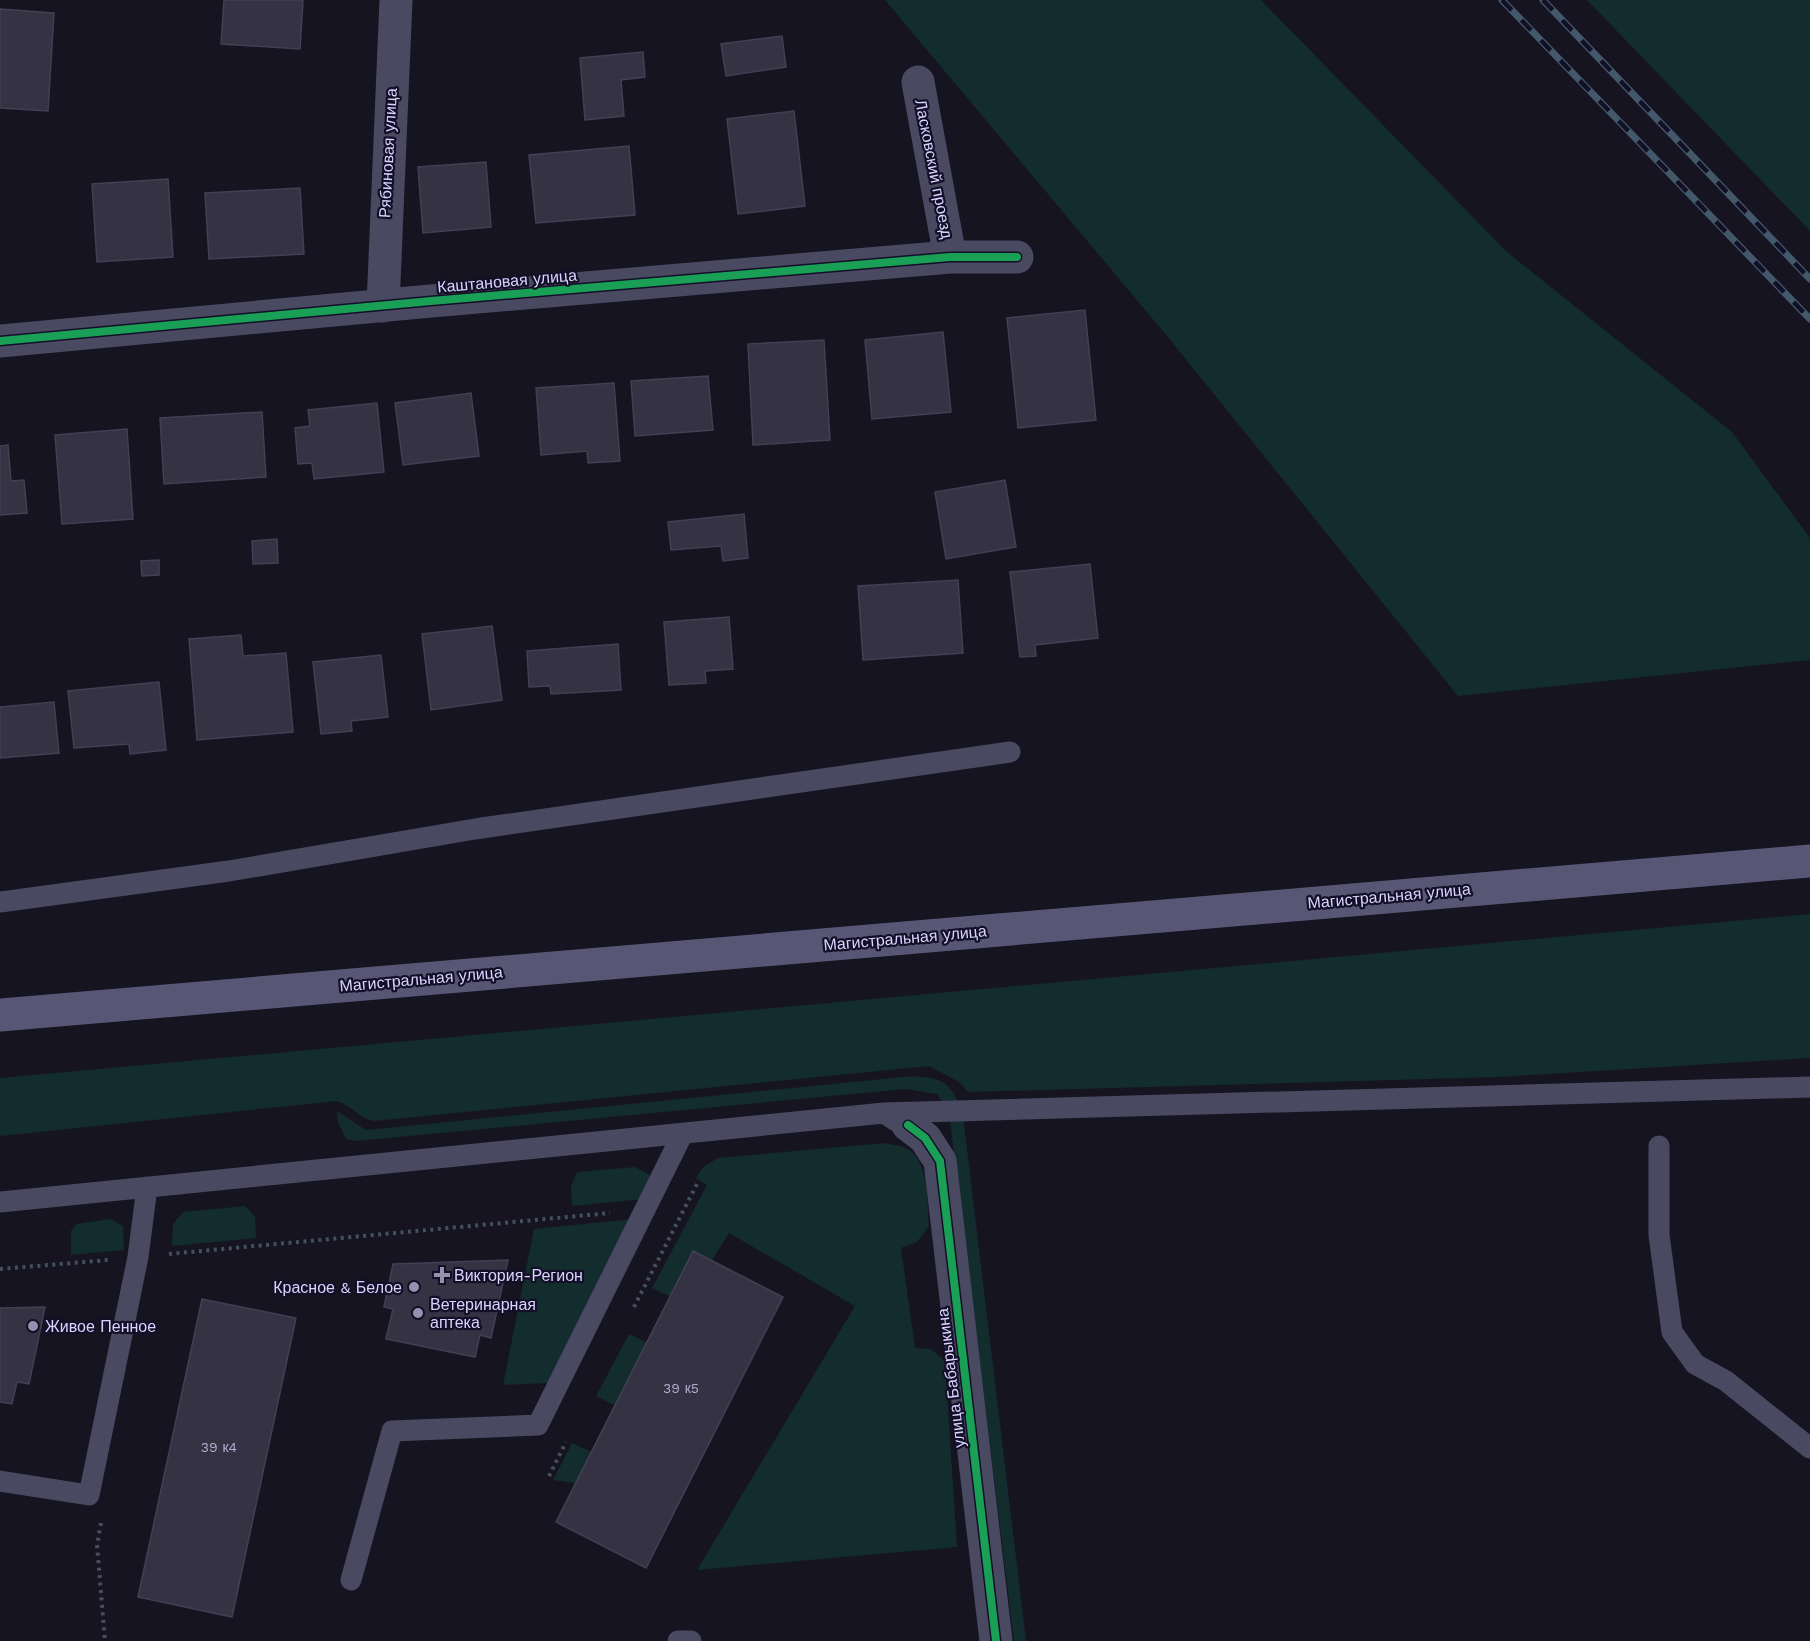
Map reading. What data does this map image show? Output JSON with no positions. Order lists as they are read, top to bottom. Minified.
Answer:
{"streets":{"main road":["Магистральная улица"],"street":["Рябиновая улица","Ласковский проезд","Каштановая улица","улица Бабарыкина"]},"crossings":[["Рябиновая улица","Каштановая улица"],["Ласковский проезд","Каштановая улица"]],"places":{"health":["Виктория-Регион"],"other":["Красное & Белое","Ветеринарная аптека","Живое Пенное"]},"house_numbers":["39 к5","39 к4"]}
